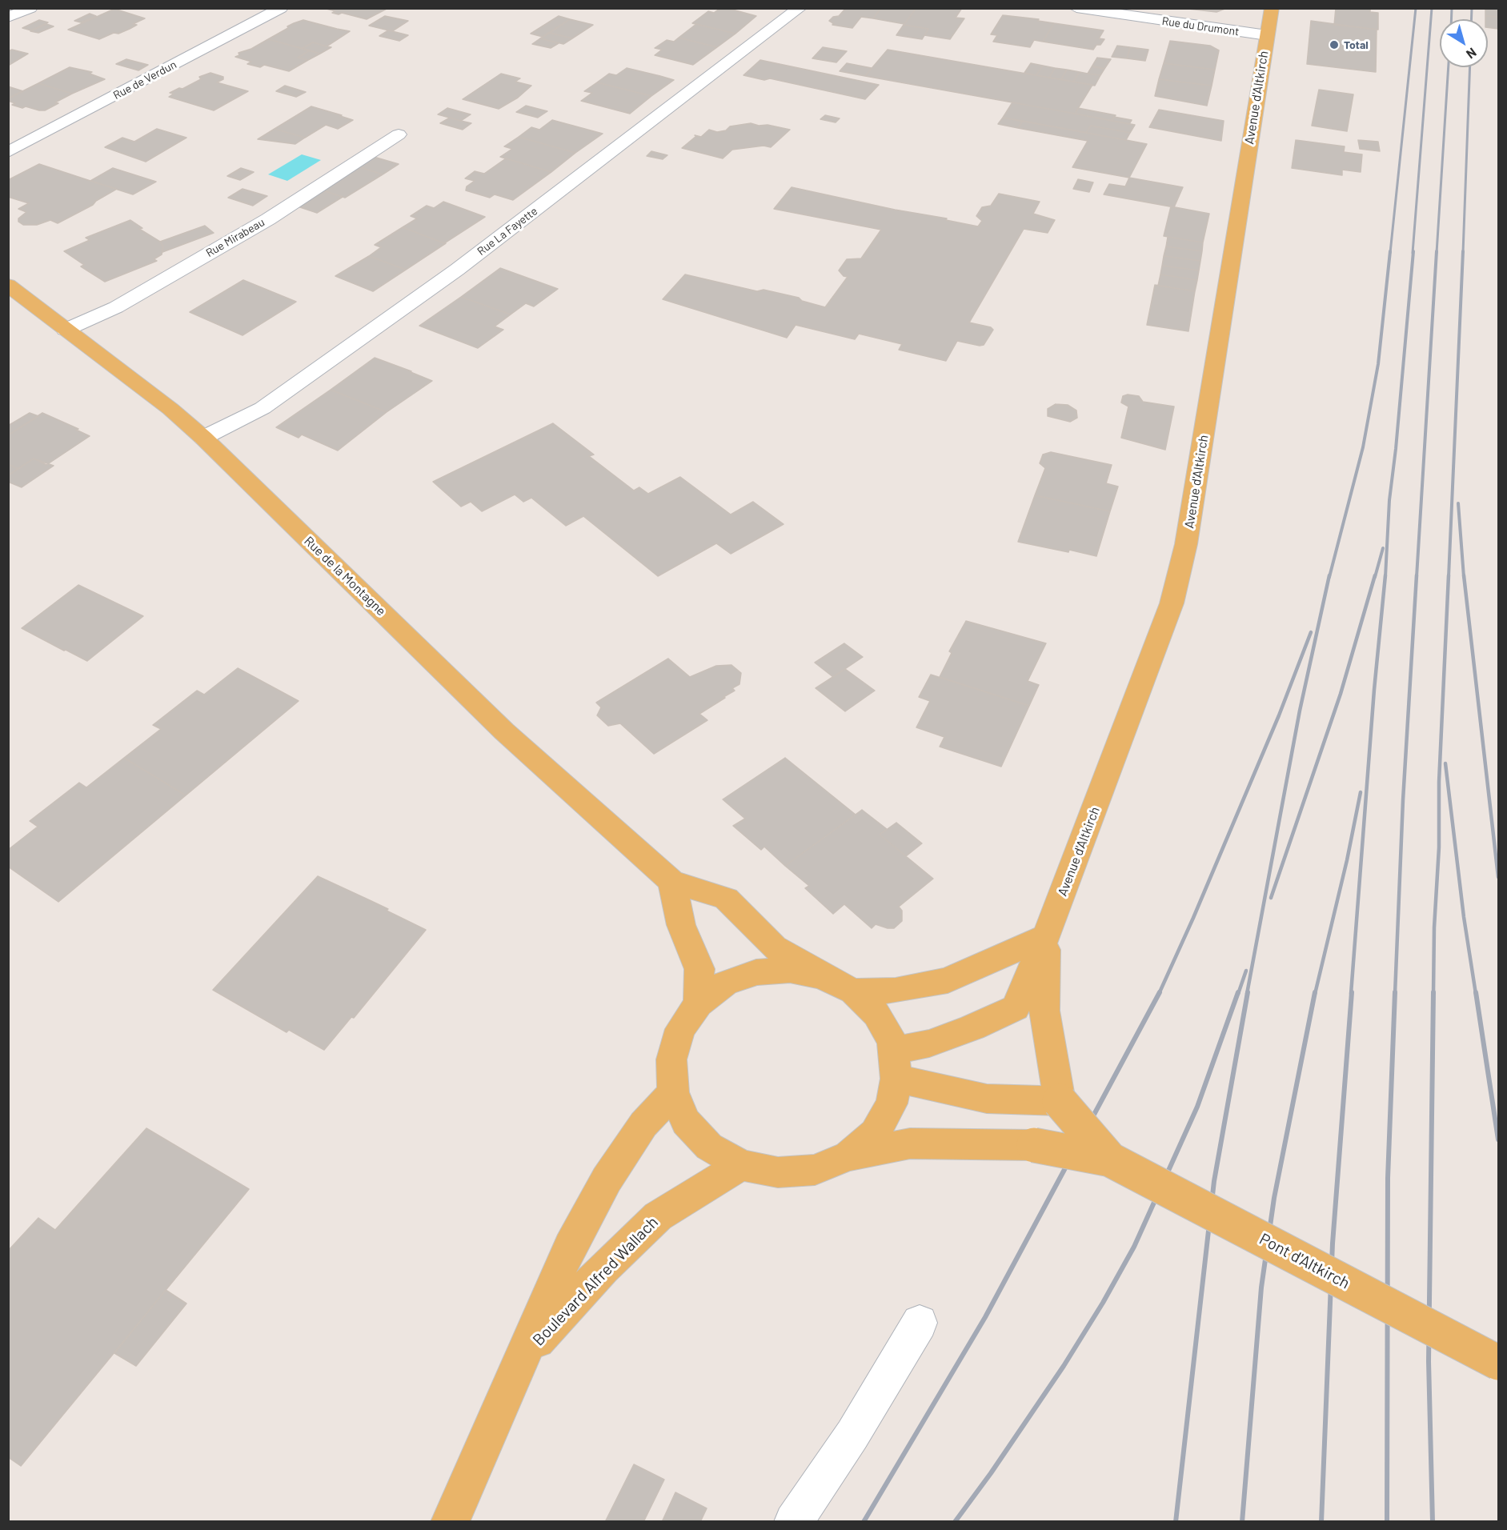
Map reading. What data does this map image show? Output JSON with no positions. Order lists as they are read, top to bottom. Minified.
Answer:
{"streets":{"main road":["Avenue d'Altkirch","Rue de la Montagne","Pont d'Altkirch","Boulevard Alfred Wallach"],"street":["Rue du Drumont","Rue de Verdun","Rue La Fayette","Rue Mirabeau"]},"crossings":[["Rue du Drumont","Avenue d'Altkirch"],["Rue La Fayette","Rue de la Montagne"],["Rue Mirabeau","Rue de la Montagne"]],"places":["Total"],"north":"bottom right"}
